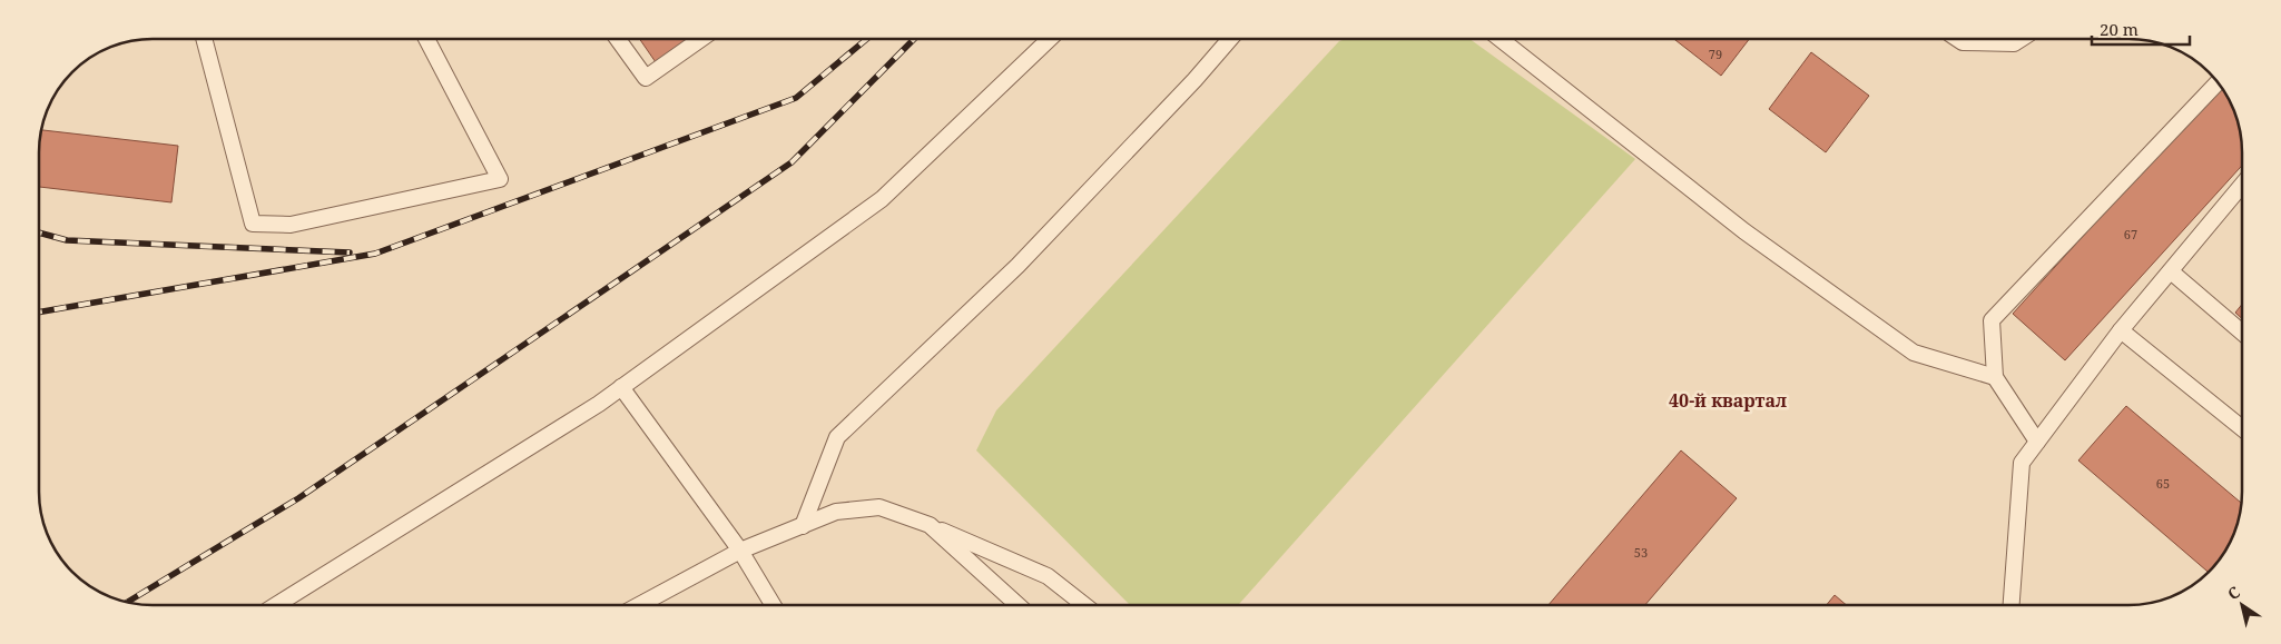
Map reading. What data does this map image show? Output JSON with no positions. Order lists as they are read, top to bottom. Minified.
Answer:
{"districts":["40-й квартал"],"house_numbers":["79","67","65","53"],"scale_bar":"20 m","north":"top left"}
